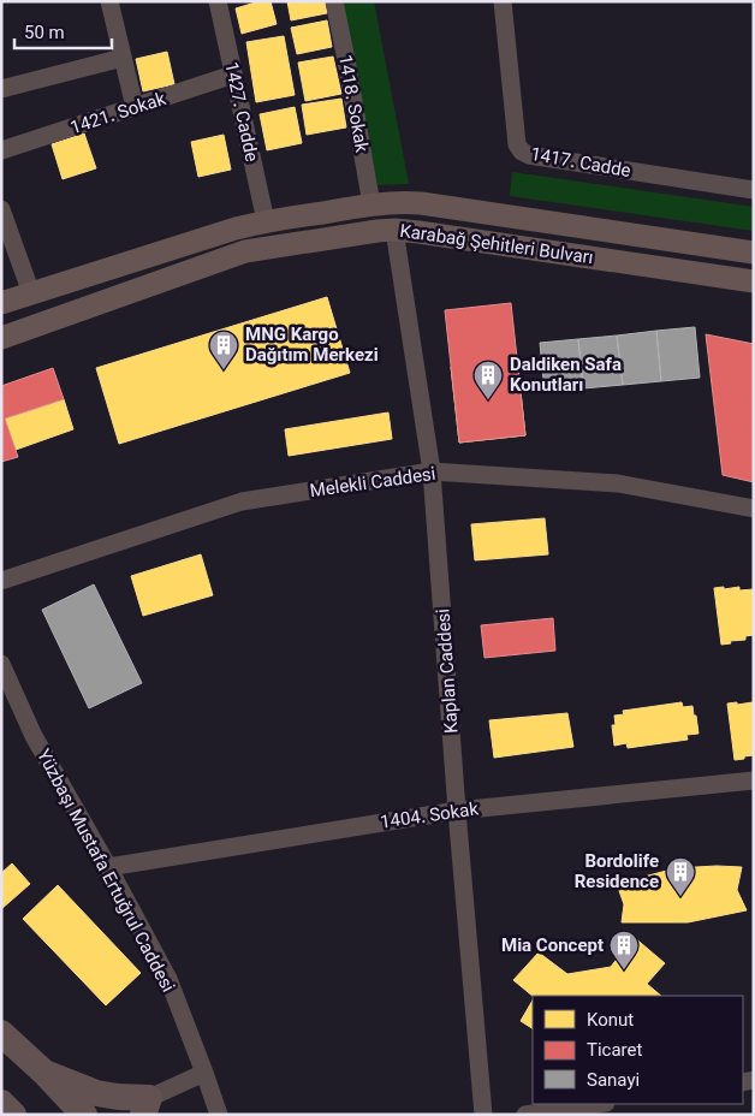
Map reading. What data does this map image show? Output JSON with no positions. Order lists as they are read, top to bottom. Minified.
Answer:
{"streets":{"main road":["Karabağ Şehitleri Bulvarı"],"street":["1418. Sokak","1427. Cadde","1421. Sokak","1417. Cadde","Melekli Caddesi","Kaplan Caddesi","1404. Sokak","Yüzbaşı Mustafa Ertuğrul Caddesi"]},"crossings":[["1418. Sokak","Karabağ Şehitleri Bulvarı"],["1427. Cadde","1421. Sokak"],["1427. Cadde","Karabağ Şehitleri Bulvarı"],["Karabağ Şehitleri Bulvarı","Kaplan Caddesi"],["Melekli Caddesi","Kaplan Caddesi"],["Kaplan Caddesi","1404. Sokak"],["1404. Sokak","Yüzbaşı Mustafa Ertuğrul Caddesi"]],"places":{"building":["MNG Kargo Dağıtım Merkezi","Daldiken Safa Konutları","Bordolife Residence","Mia Concept"]},"legend":["Konut","Ticaret","Sanayi"],"scale_bar":"50 m"}
